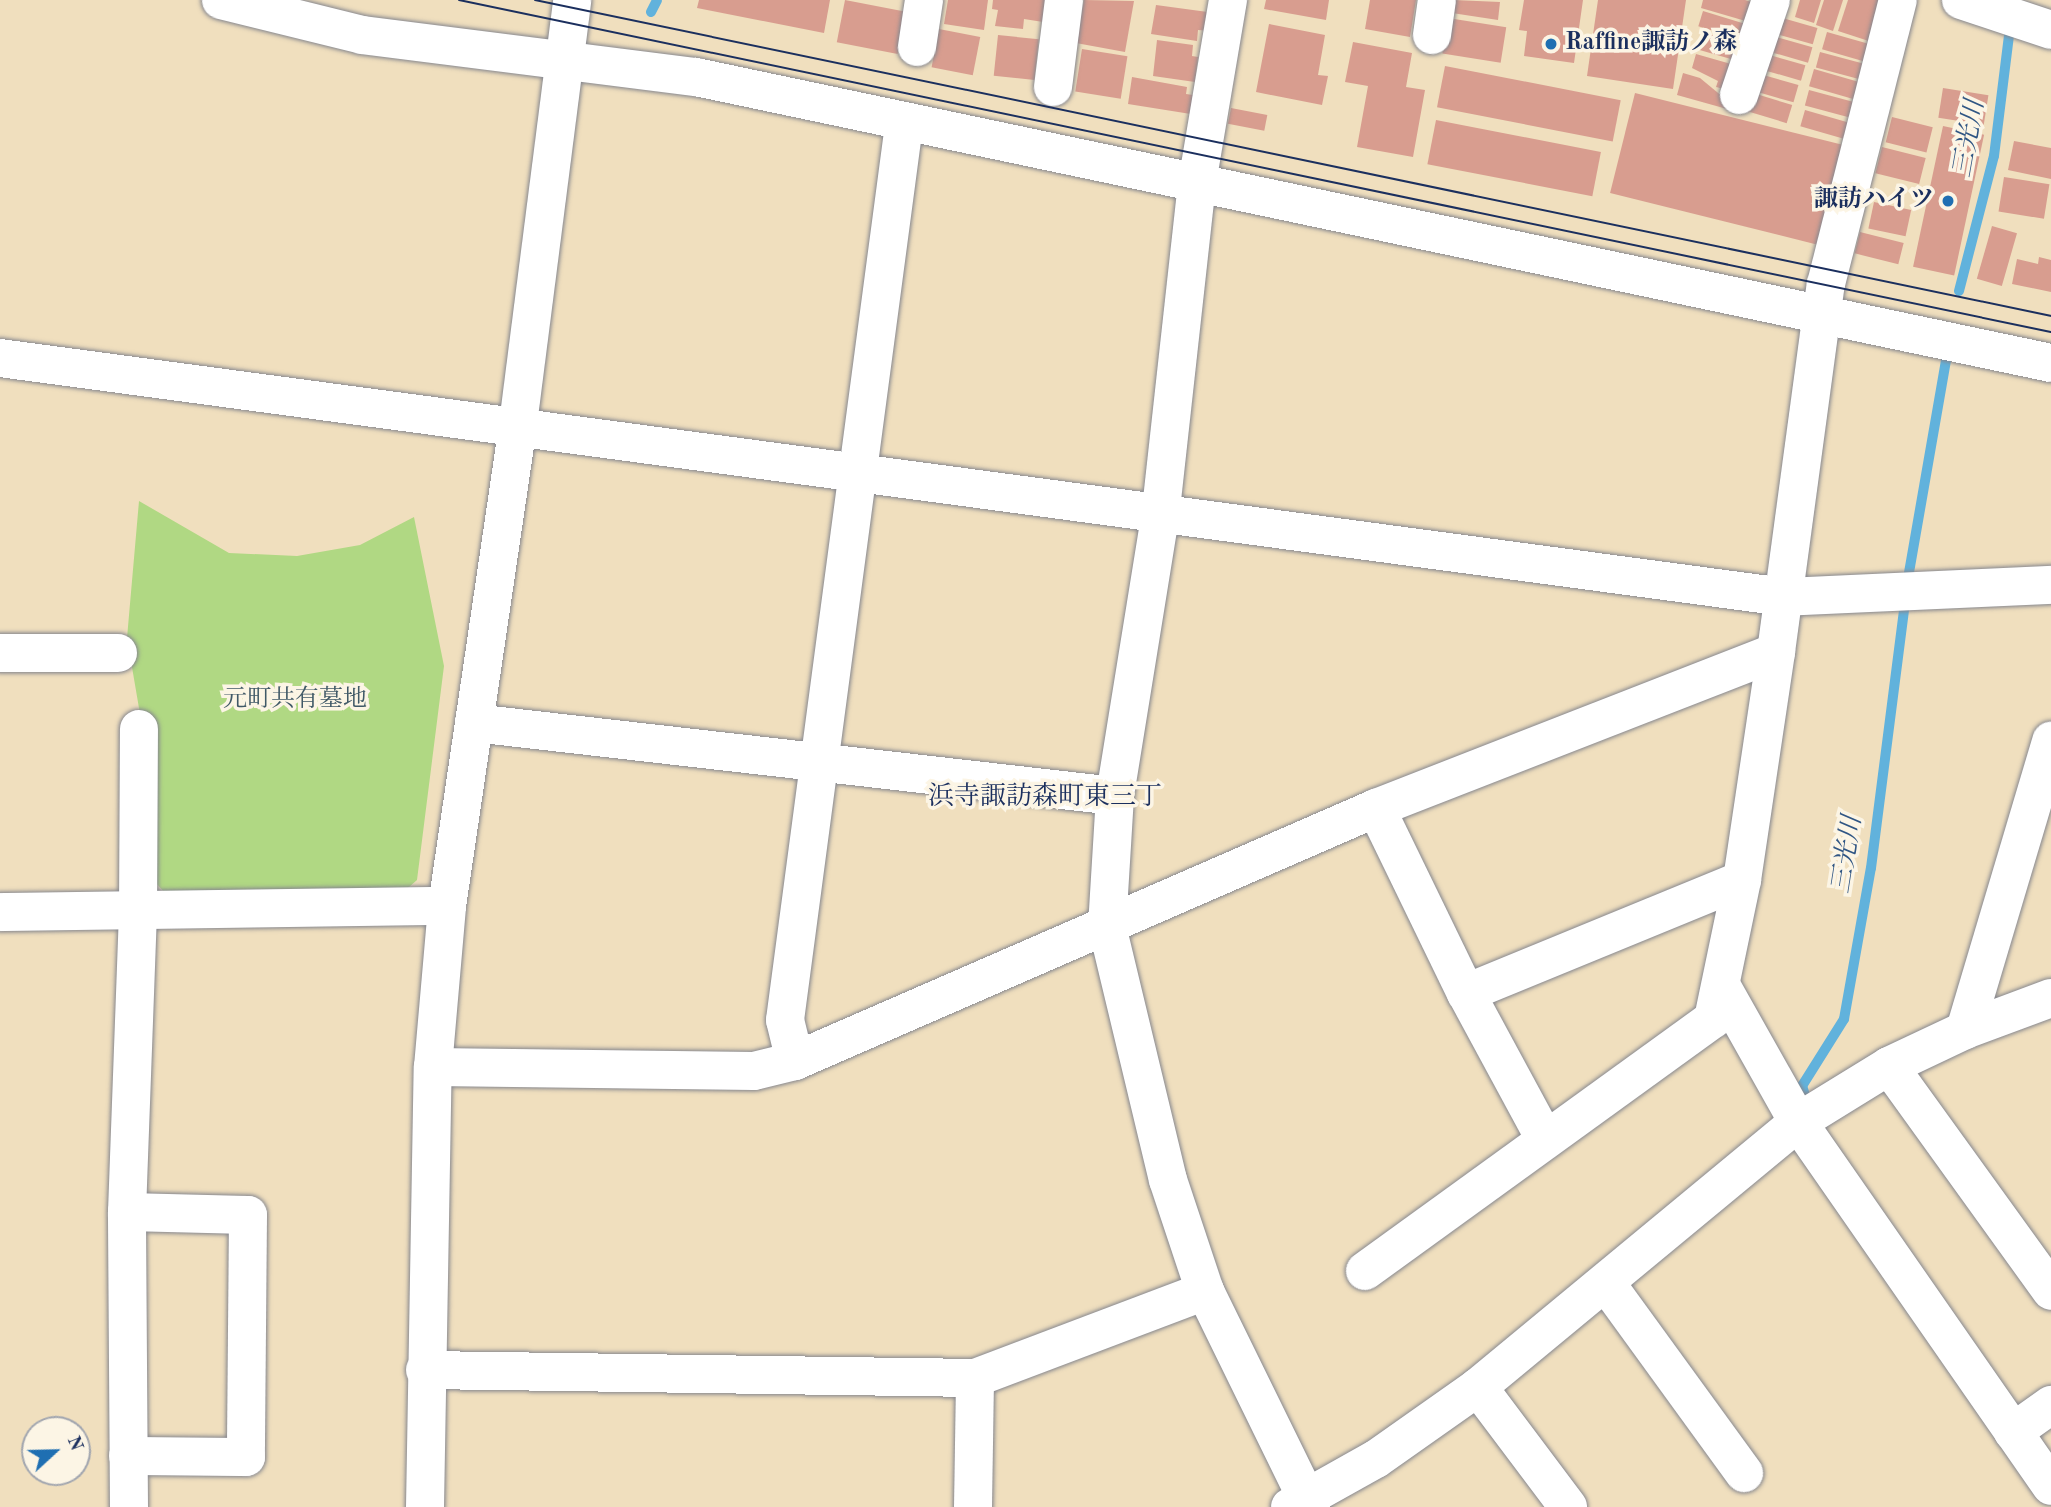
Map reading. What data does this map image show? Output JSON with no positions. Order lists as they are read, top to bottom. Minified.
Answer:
{"districts":["浜寺諏訪森町東三丁"],"water":["三光川"],"parks":["元町共有墓地"],"places":["Raffine諏訪ノ森","諏訪ハイツ"],"north":"right"}
